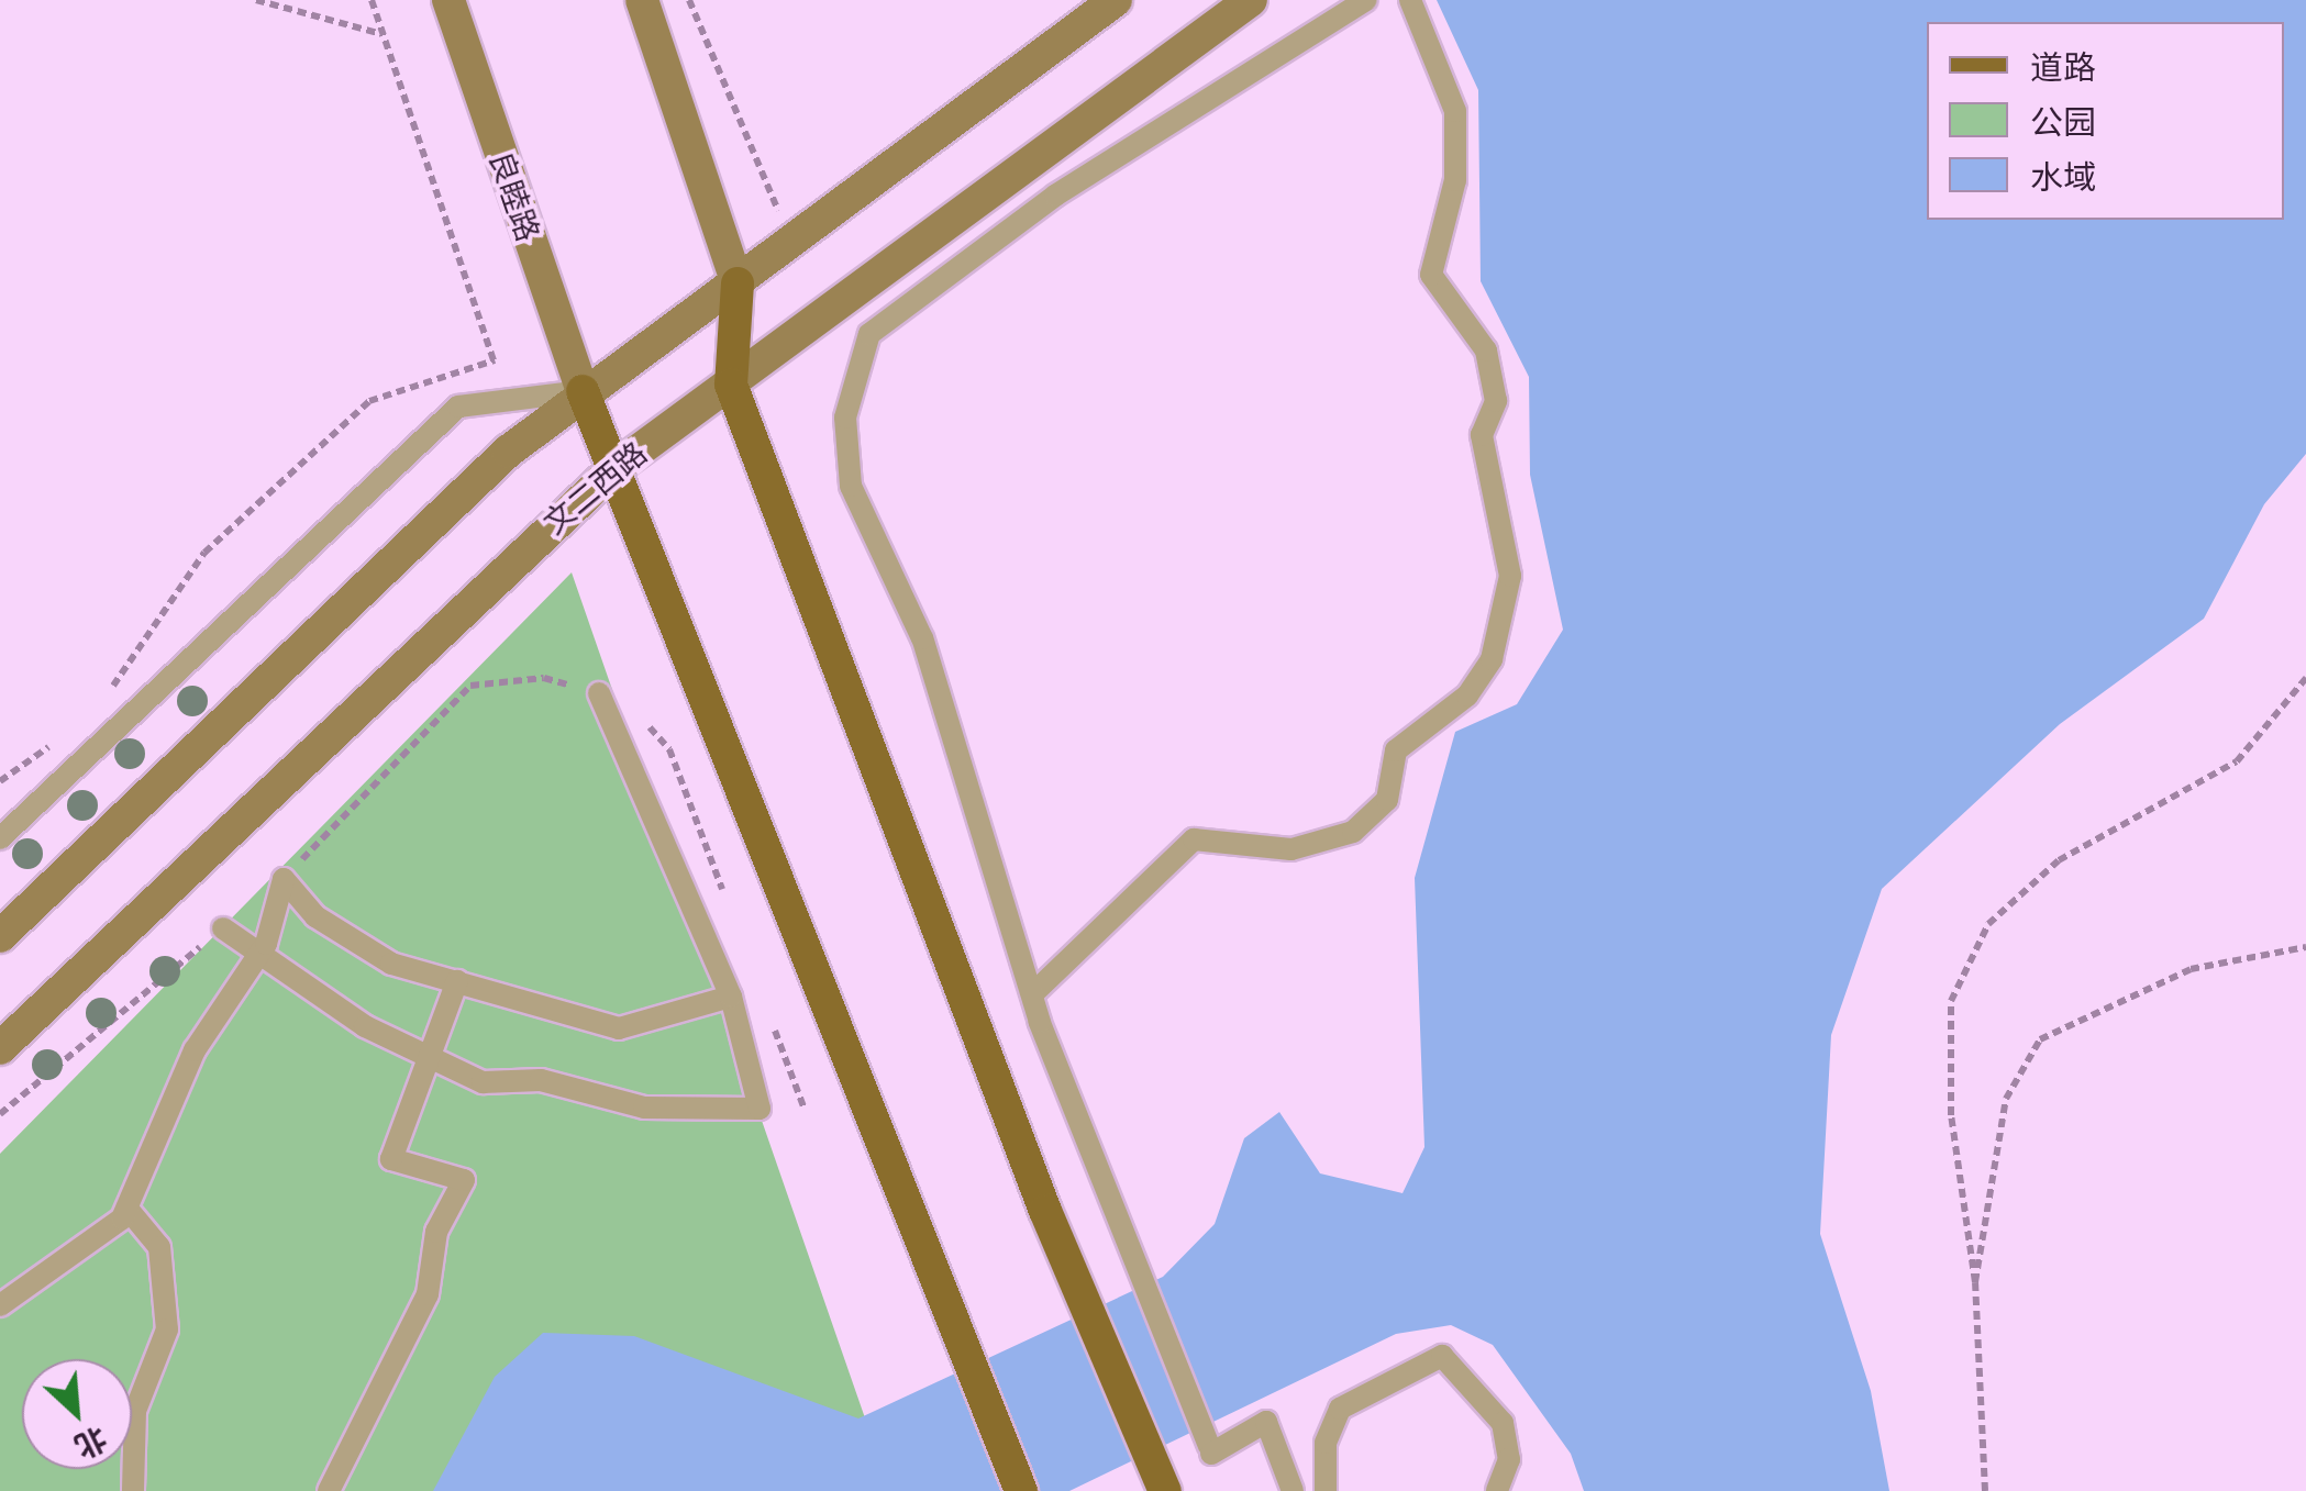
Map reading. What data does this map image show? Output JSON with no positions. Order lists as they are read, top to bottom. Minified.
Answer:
{"streets":{"main road":["良睦路","文二西路"]},"legend":["道路","公园","水域"],"north":"bottom right"}
